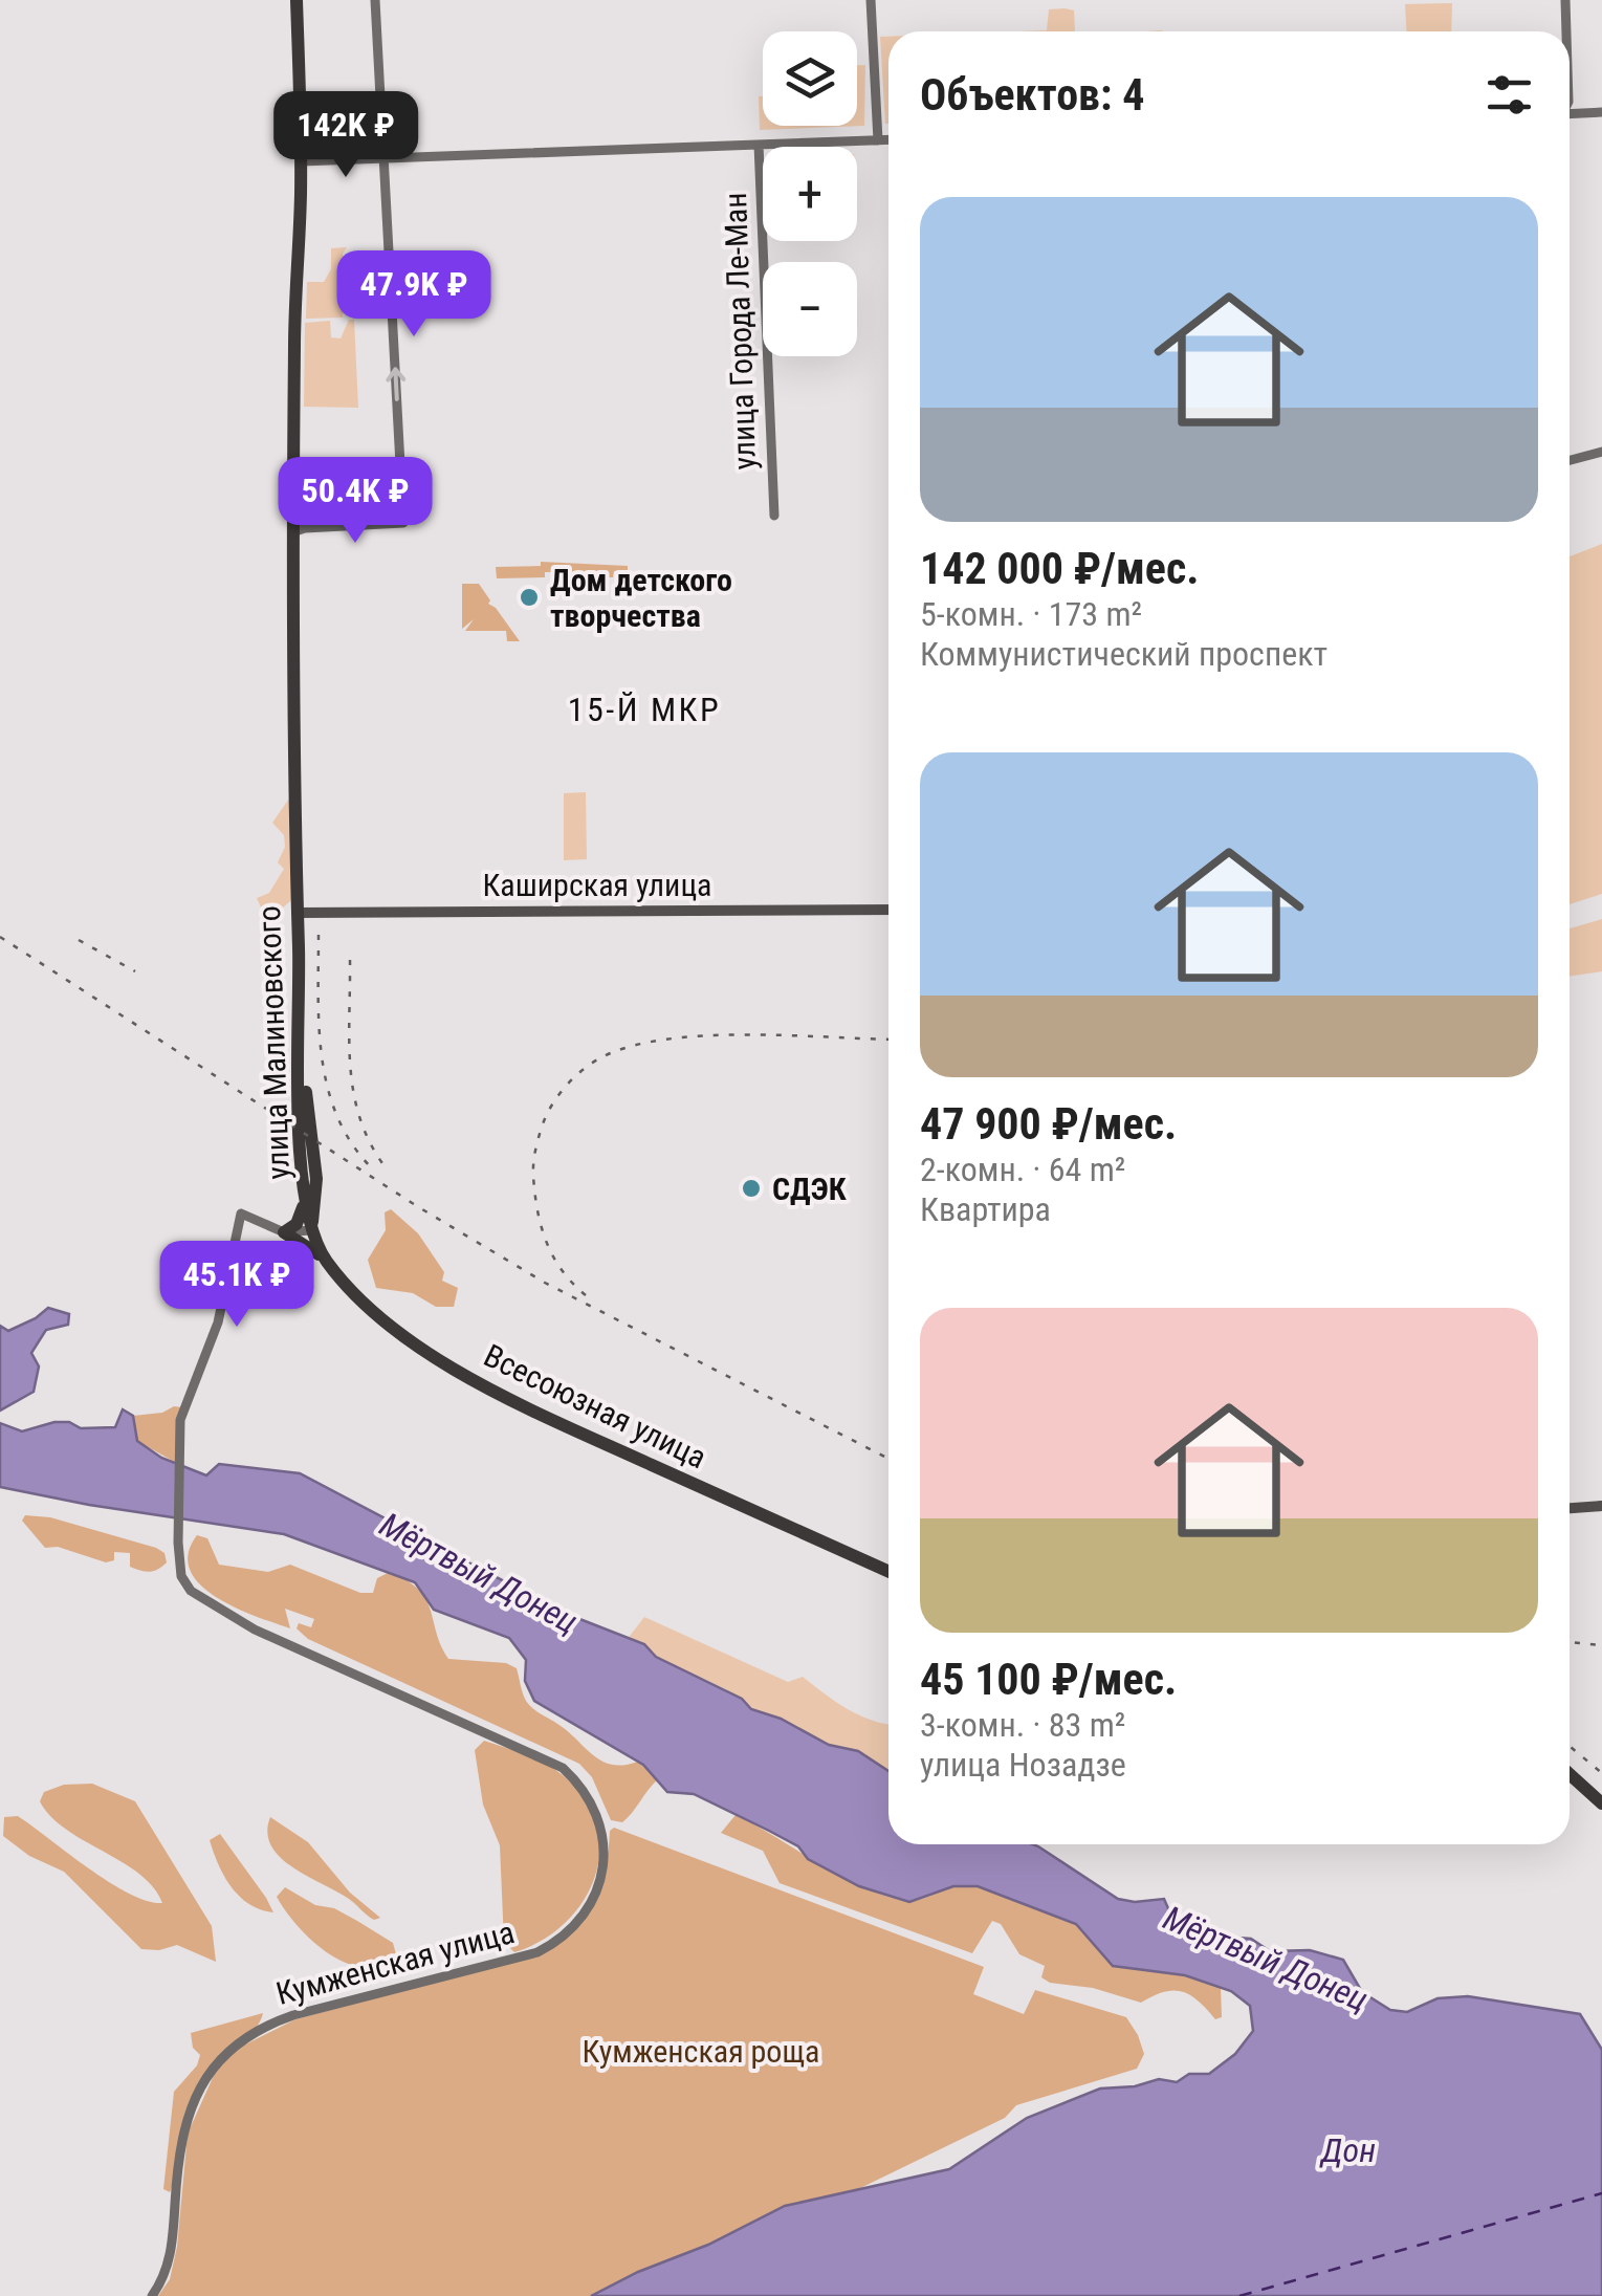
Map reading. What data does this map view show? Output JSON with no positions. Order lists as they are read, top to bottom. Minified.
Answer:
{"streets":{"highway":["улица Малиновского","Всесоюзная улица"],"main road":["Каширская улица"],"street":["улица Города Ле-Ман","Кумженская улица"]},"crossings":[["Каширская улица","улица Малиновского"],["улица Малиновского","Всесоюзная улица"]],"districts":["15-Й МКР"],"water":["Мёртвый Донец","Дон"],"parks":["Кумженская роща"],"places":["Дом детского творчества","СДЭК"],"page":{"map_buttons":["+","−"],"heading":"Объектов: 4","price":["142K ₽","47.9K ₽","50.4K ₽","45.1K ₽"],"list":[{"name":"142 000 ₽/мес.","note":"5-комн. · 173 m² · Коммунистический проспект"},{"name":"47 900 ₽/мес.","note":"2-комн. · 64 m² · Квартира"},{"name":"45 100 ₽/мес.","note":"3-комн. · 83 m² · улица Нозадзе"}]}}
